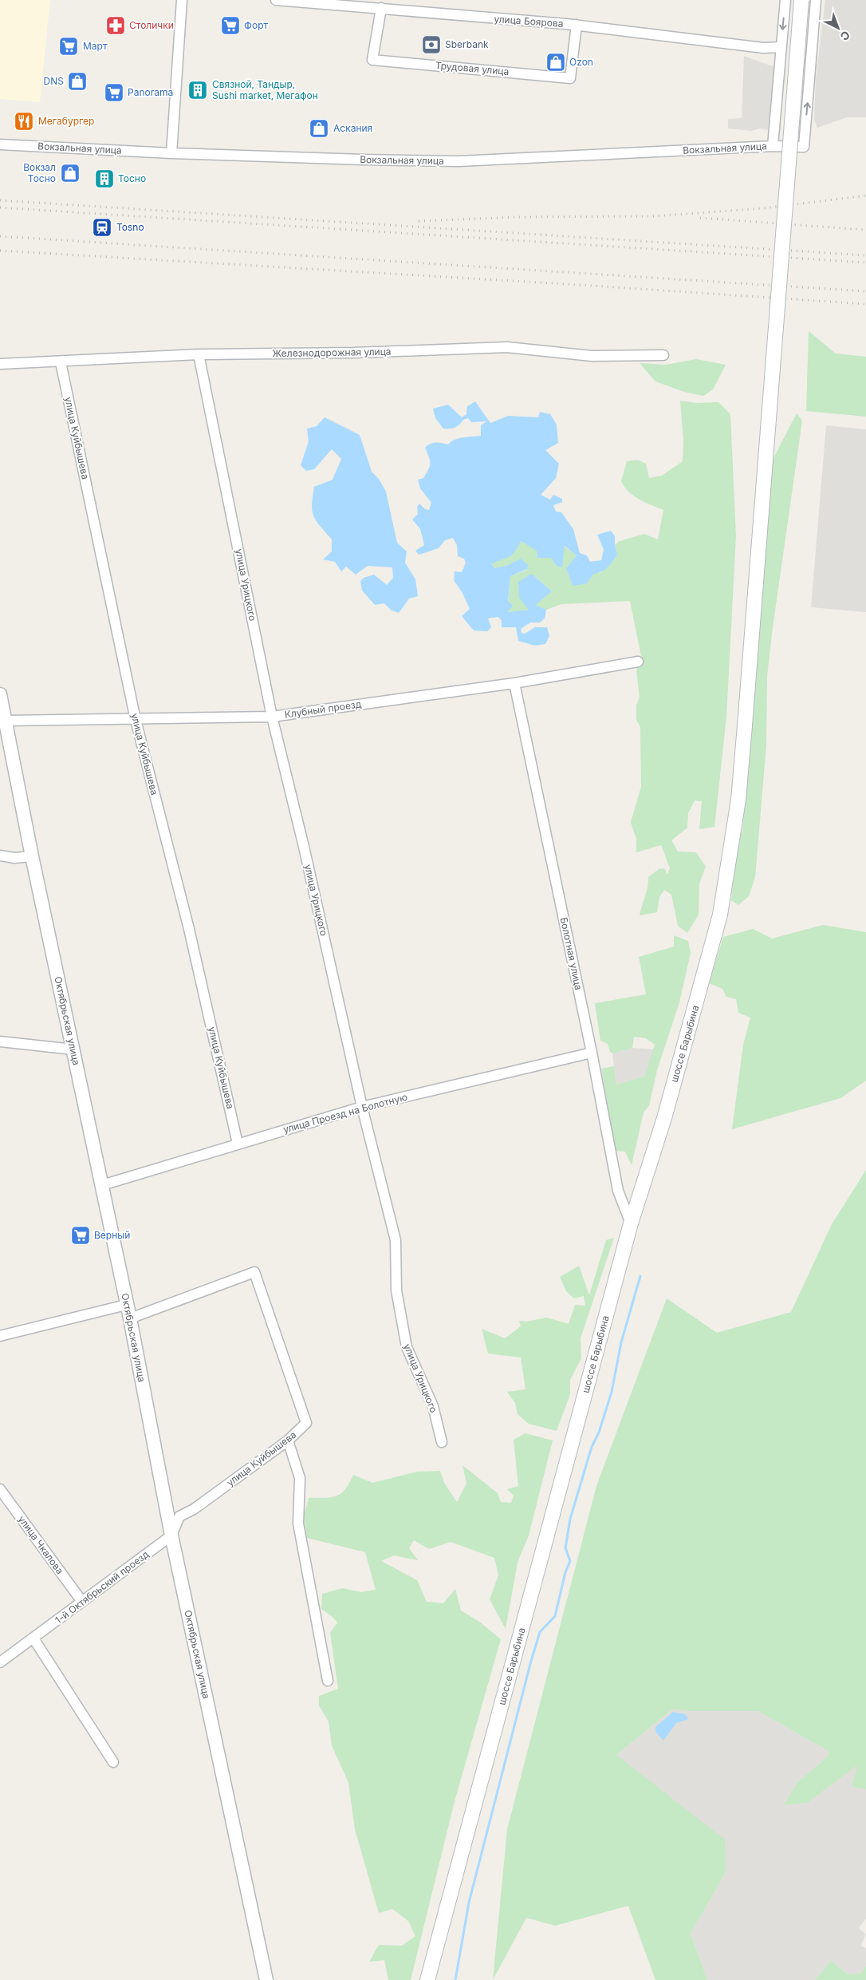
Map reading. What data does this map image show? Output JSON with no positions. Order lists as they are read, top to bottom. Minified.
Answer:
{"streets":{"main road":["шоссе Барыбина"],"street":["улица Боярова","Трудовая улица","Вокзальная улица","Железнодорожная улица","улица Куйбышева","улица Урицкого","Клубный проезд","Болотная улица","Октябрьская улица","улица Проезд на Болотную","улица Чкалова","1-й Октябрьский проезд"]},"crossings":[["улица Боярова","Трудовая улица"],["Железнодорожная улица","улица Куйбышева"],["Железнодорожная улица","улица Урицкого"],["улица Куйбышева","Клубный проезд"],["улица Куйбышева","Октябрьская улица"],["улица Куйбышева","улица Проезд на Болотную"],["улица Куйбышева","1-й Октябрьский проезд"],["улица Урицкого","Клубный проезд"],["улица Урицкого","улица Проезд на Болотную"],["Клубный проезд","Болотная улица"],["Клубный проезд","Октябрьская улица"],["Болотная улица","шоссе Барыбина"],["Болотная улица","улица Проезд на Болотную"],["Октябрьская улица","улица Проезд на Болотную"],["Октябрьская улица","1-й Октябрьский проезд"],["улица Чкалова","1-й Октябрьский проезд"]],"places":{"pharmacy":["Столички"],"supermarket":["Форт","Март","Panorama","Верный"],"bank":["Sberbank"],"shop":["Ozon","DNS","Аскания","Вокзал Тосно"],"building":["Связной, Тандыр, Sushi market, Мегафон","Тосно"],"restaurant":["Мегабургер"],"station":["Tosno"]},"north":"bottom right"}
